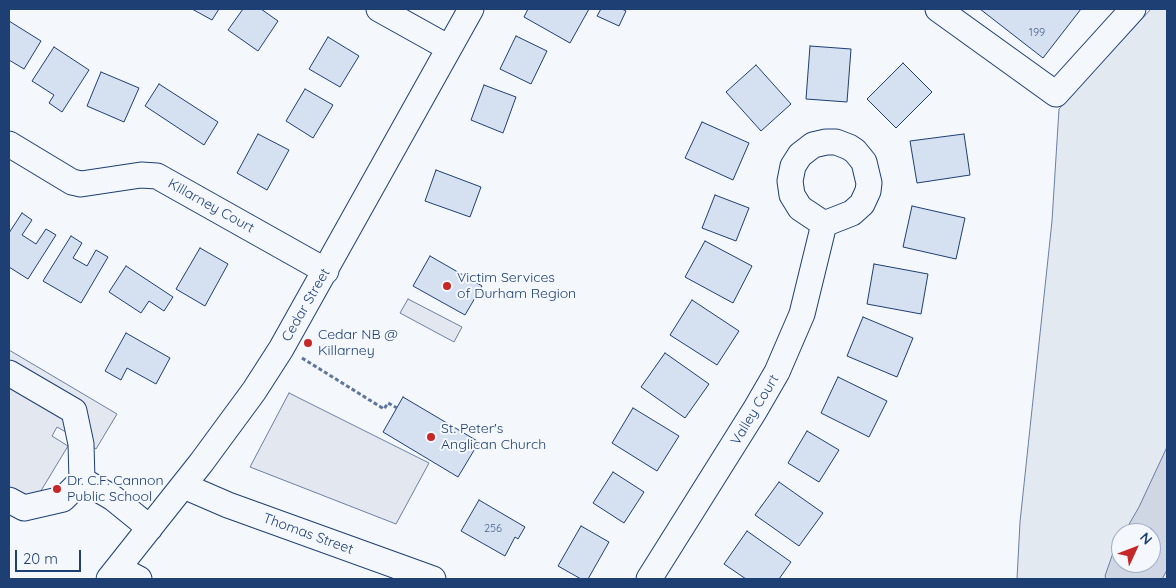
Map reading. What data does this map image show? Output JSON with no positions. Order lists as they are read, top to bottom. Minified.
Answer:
{"streets":{"street":["Killarney Court","Cedar Street","Valley Court","Thomas Street"]},"crossings":[["Killarney Court","Cedar Street"],["Cedar Street","Thomas Street"]],"places":["Victim Services of Durham Region","Cedar NB @ Killarney","St. Peter's Anglican Church","Dr. C.F. Cannon Public School"],"house_numbers":["199","256"],"scale_bar":"20 m","north":"top right"}
